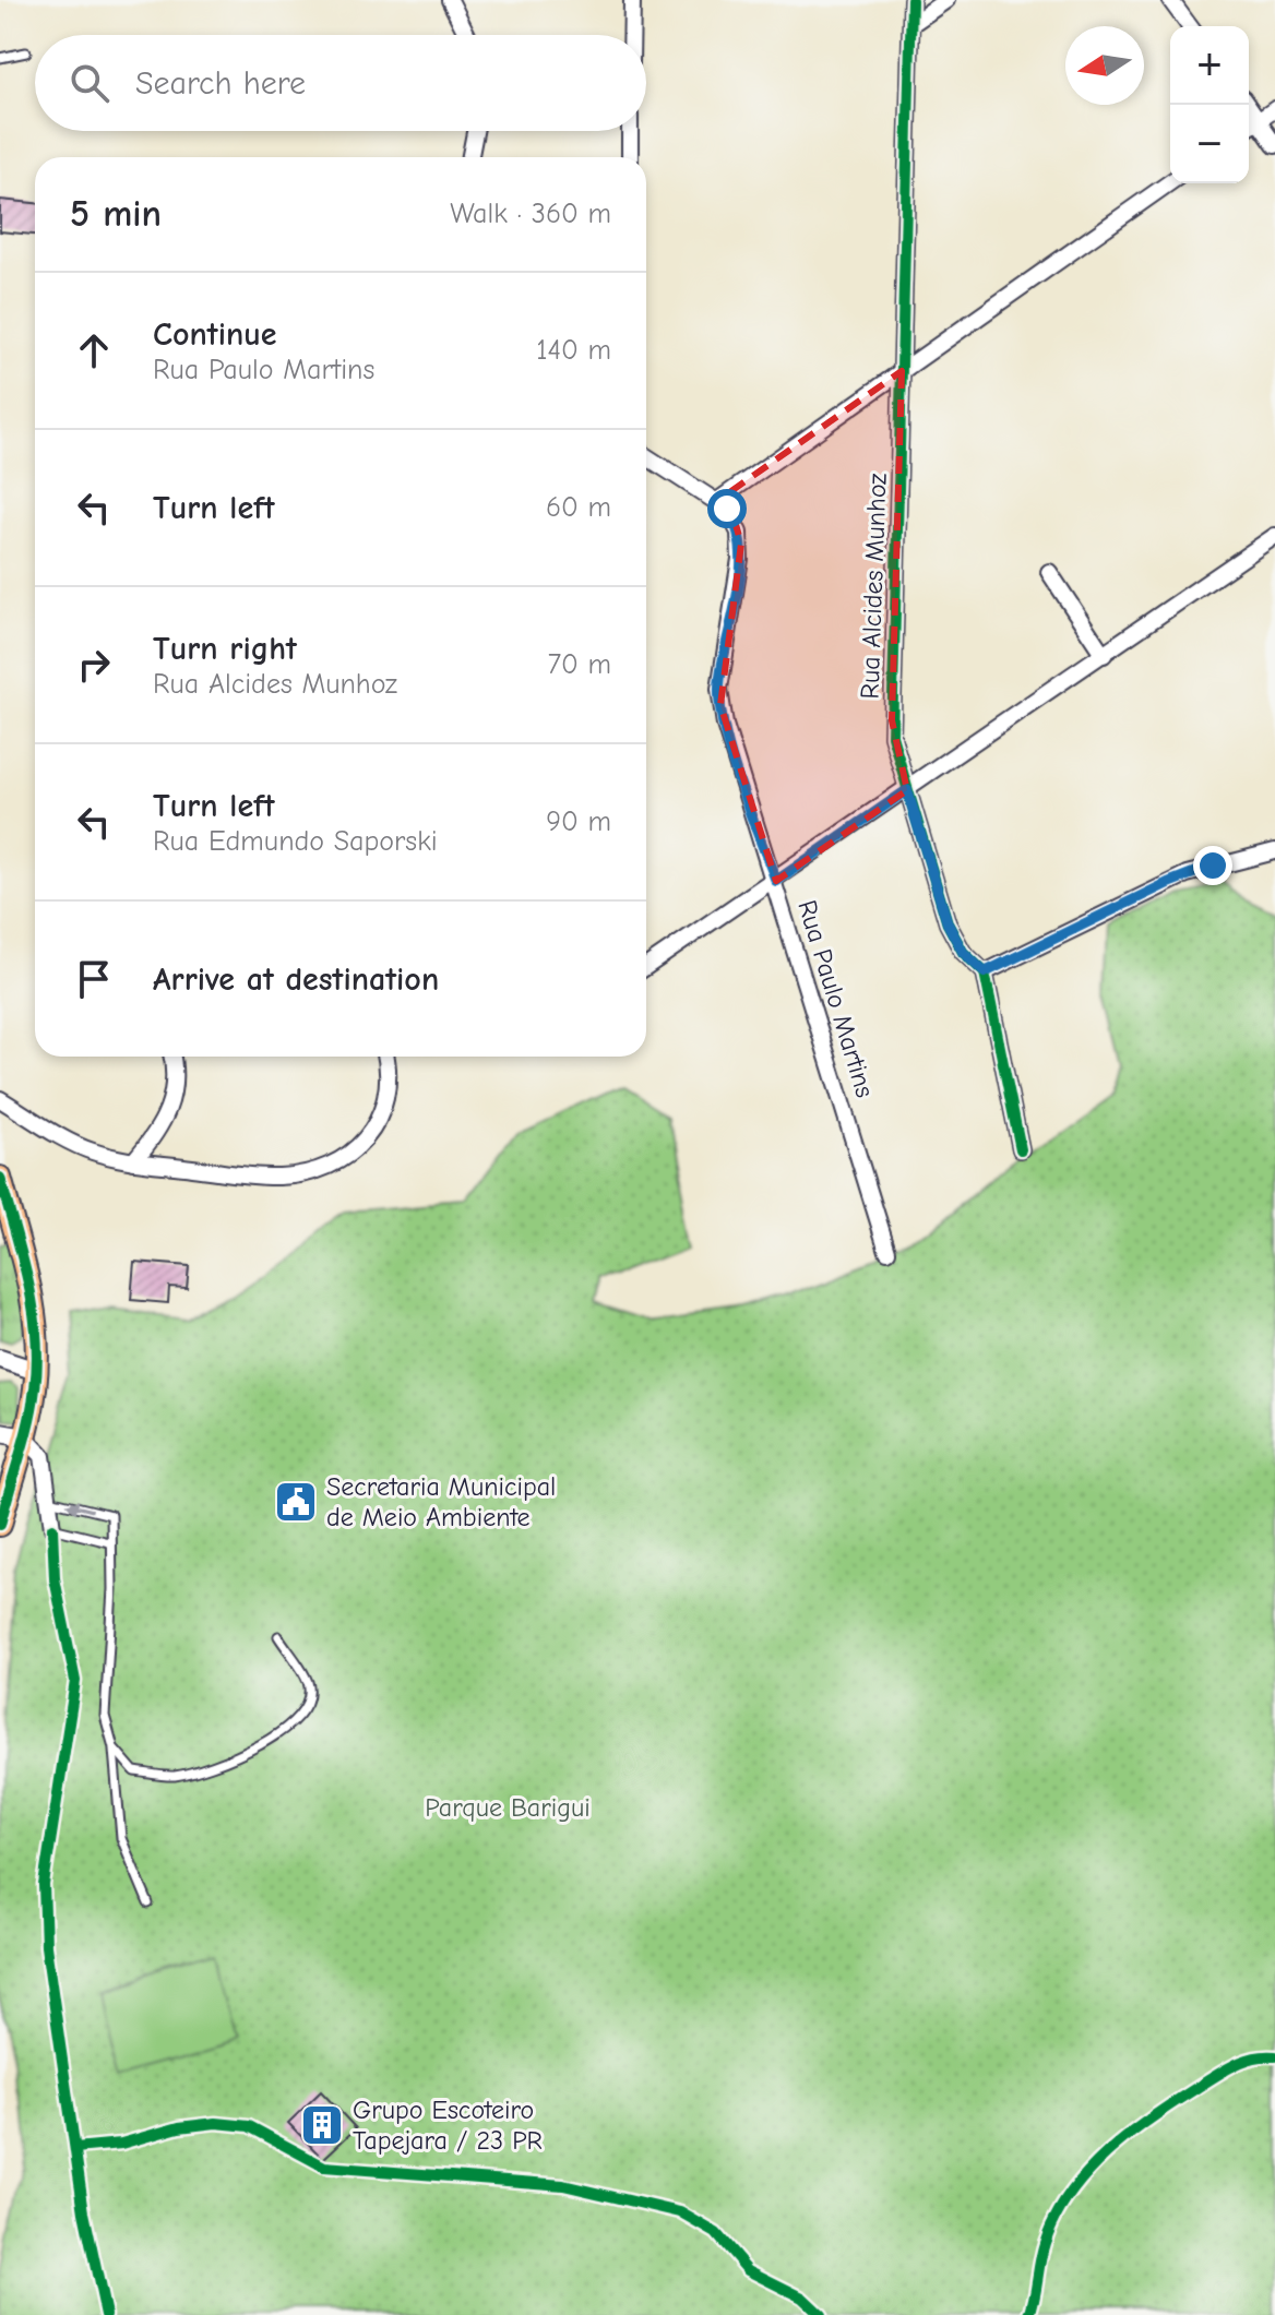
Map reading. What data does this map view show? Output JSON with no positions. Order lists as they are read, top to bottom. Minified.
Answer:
{"streets":{"street":["Rua Alcides Munhoz","Rua Paulo Martins"]},"parks":["Parque Barigui"],"places":{"public building":["Secretaria Municipal de Meio Ambiente"],"building":["Grupo Escoteiro Tapejara / 23 PR"]},"north":"left","page":{"map_buttons":["+","−"],"search":"Search here","heading":["5 min","Walk · 360 m"],"list":[["Continue","Rua Paulo Martins","140 m"],["Turn left","60 m"],["Turn right","Rua Alcides Munhoz","70 m"],["Turn left","Rua Edmundo Saporski","90 m"],"Arrive at destination"]}}
